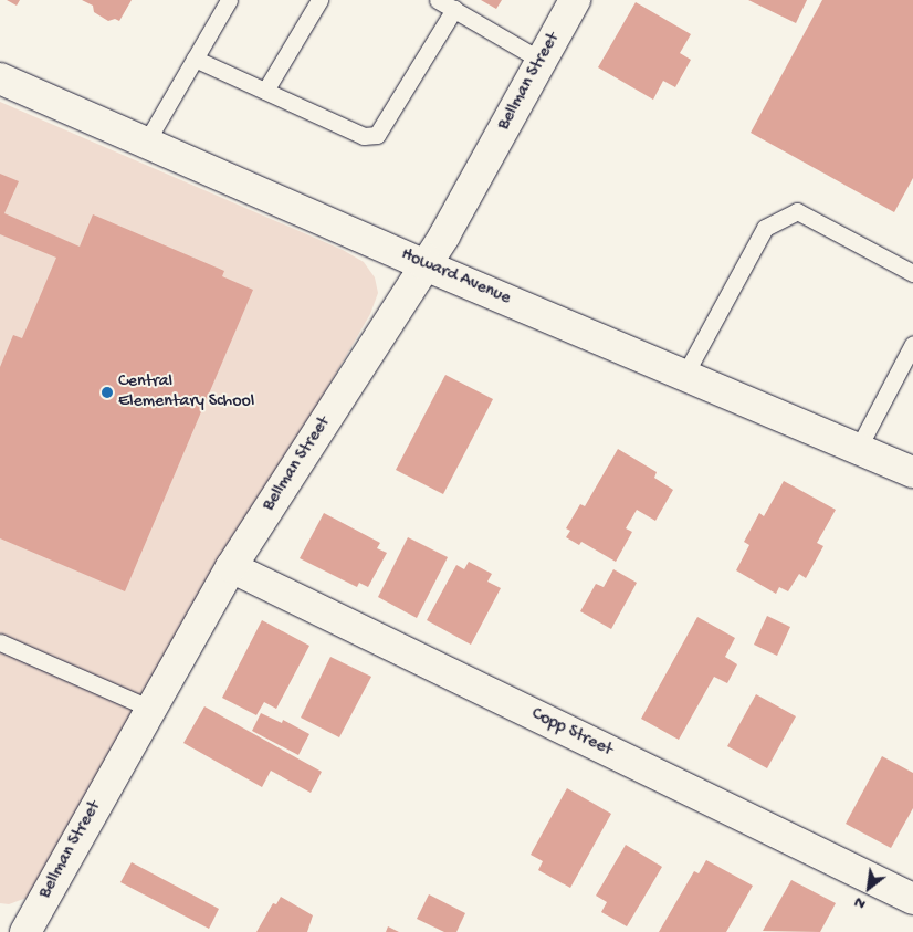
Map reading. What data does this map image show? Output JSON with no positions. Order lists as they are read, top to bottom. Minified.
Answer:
{"streets":{"street":["Bellman Street","Howard Avenue","Copp Street"]},"crossings":[["Bellman Street","Howard Avenue"],["Bellman Street","Copp Street"]],"places":["Central Elementary School"],"north":"bottom left"}
